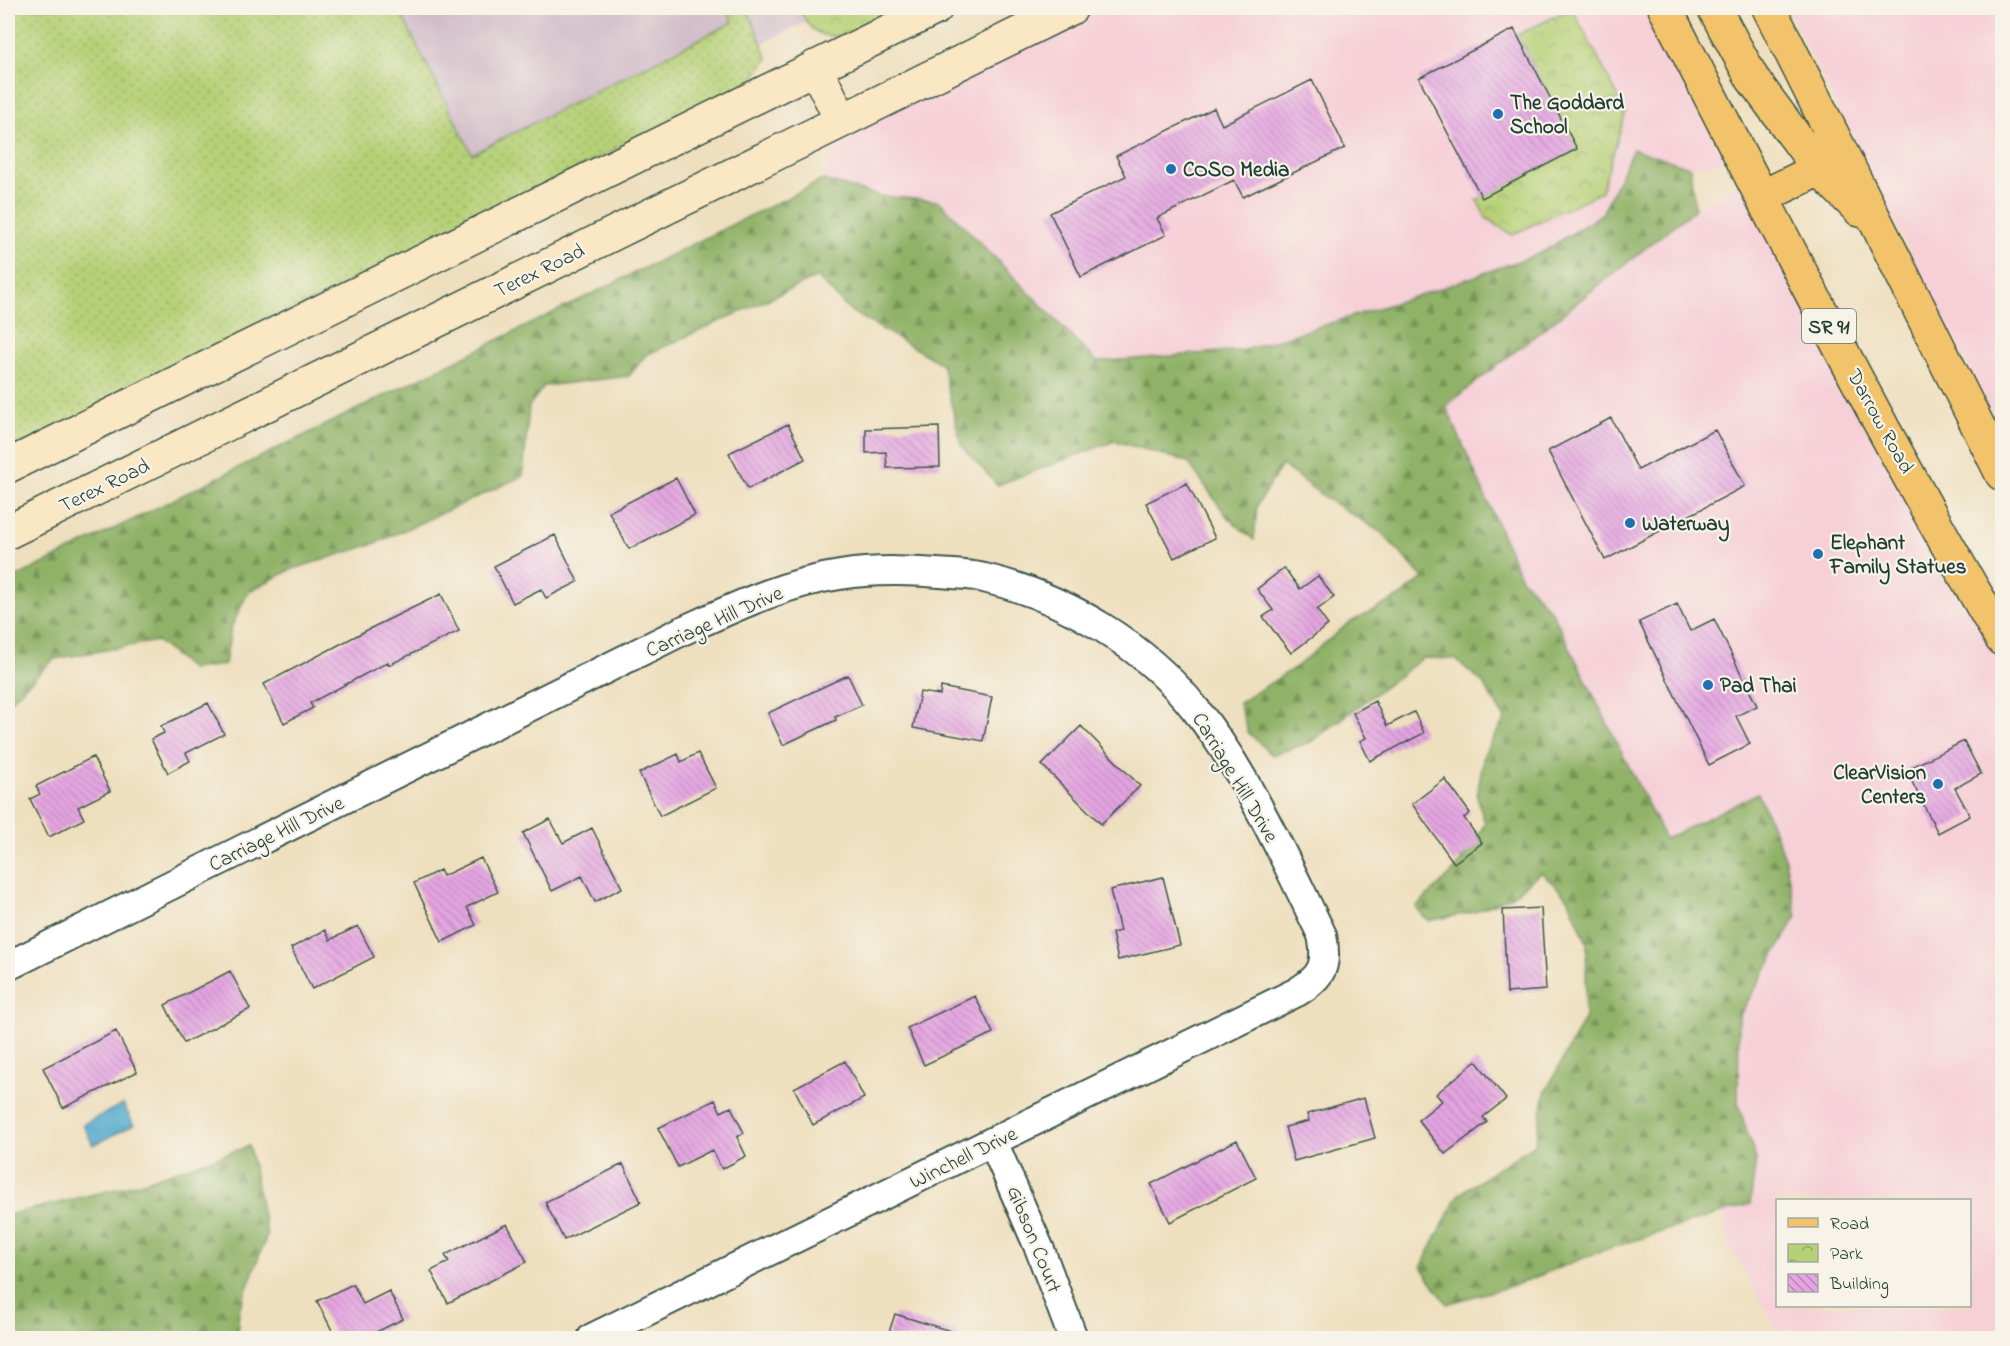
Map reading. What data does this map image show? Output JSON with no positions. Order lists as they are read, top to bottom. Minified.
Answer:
{"streets":{"main road":["SR 91","Darrow Road"],"street":["Terex Road","Carriage Hill Drive","Winchell Drive","Gibson Court"]},"crossings":[["Carriage Hill Drive","Winchell Drive"],["Winchell Drive","Gibson Court"]],"places":["The Goddard School","COSO Media","Waterway","Elephant Family Statues","Pad Thai","ClearVision Centers"],"legend":["Road","Park","Building"]}
